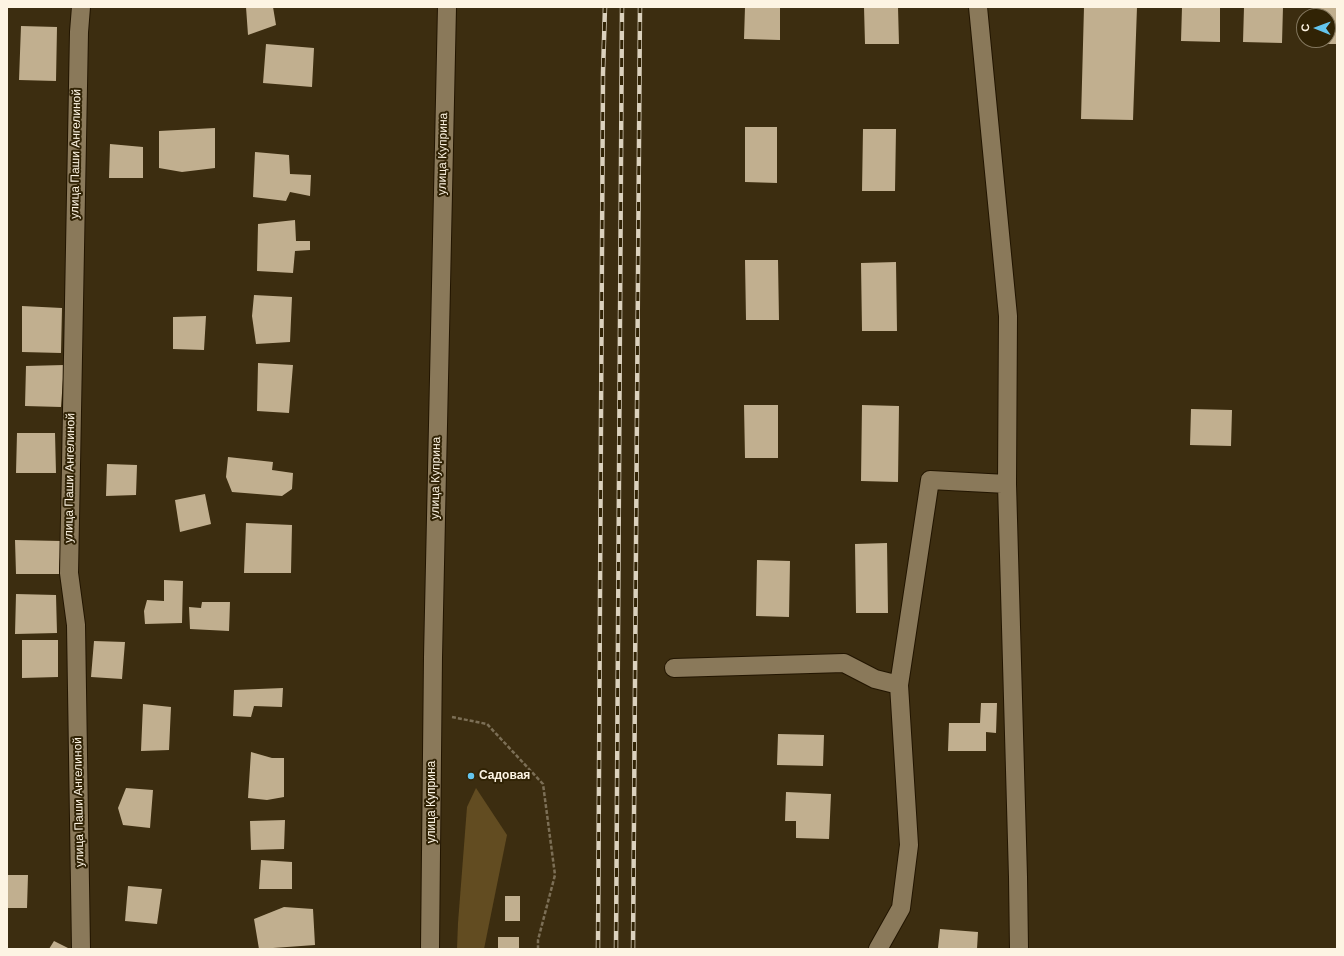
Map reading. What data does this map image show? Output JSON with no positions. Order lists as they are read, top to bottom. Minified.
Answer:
{"streets":{"street":["улица Паши Ангелиной","улица Куприна"]},"places":["Садовая"],"north":"left"}
